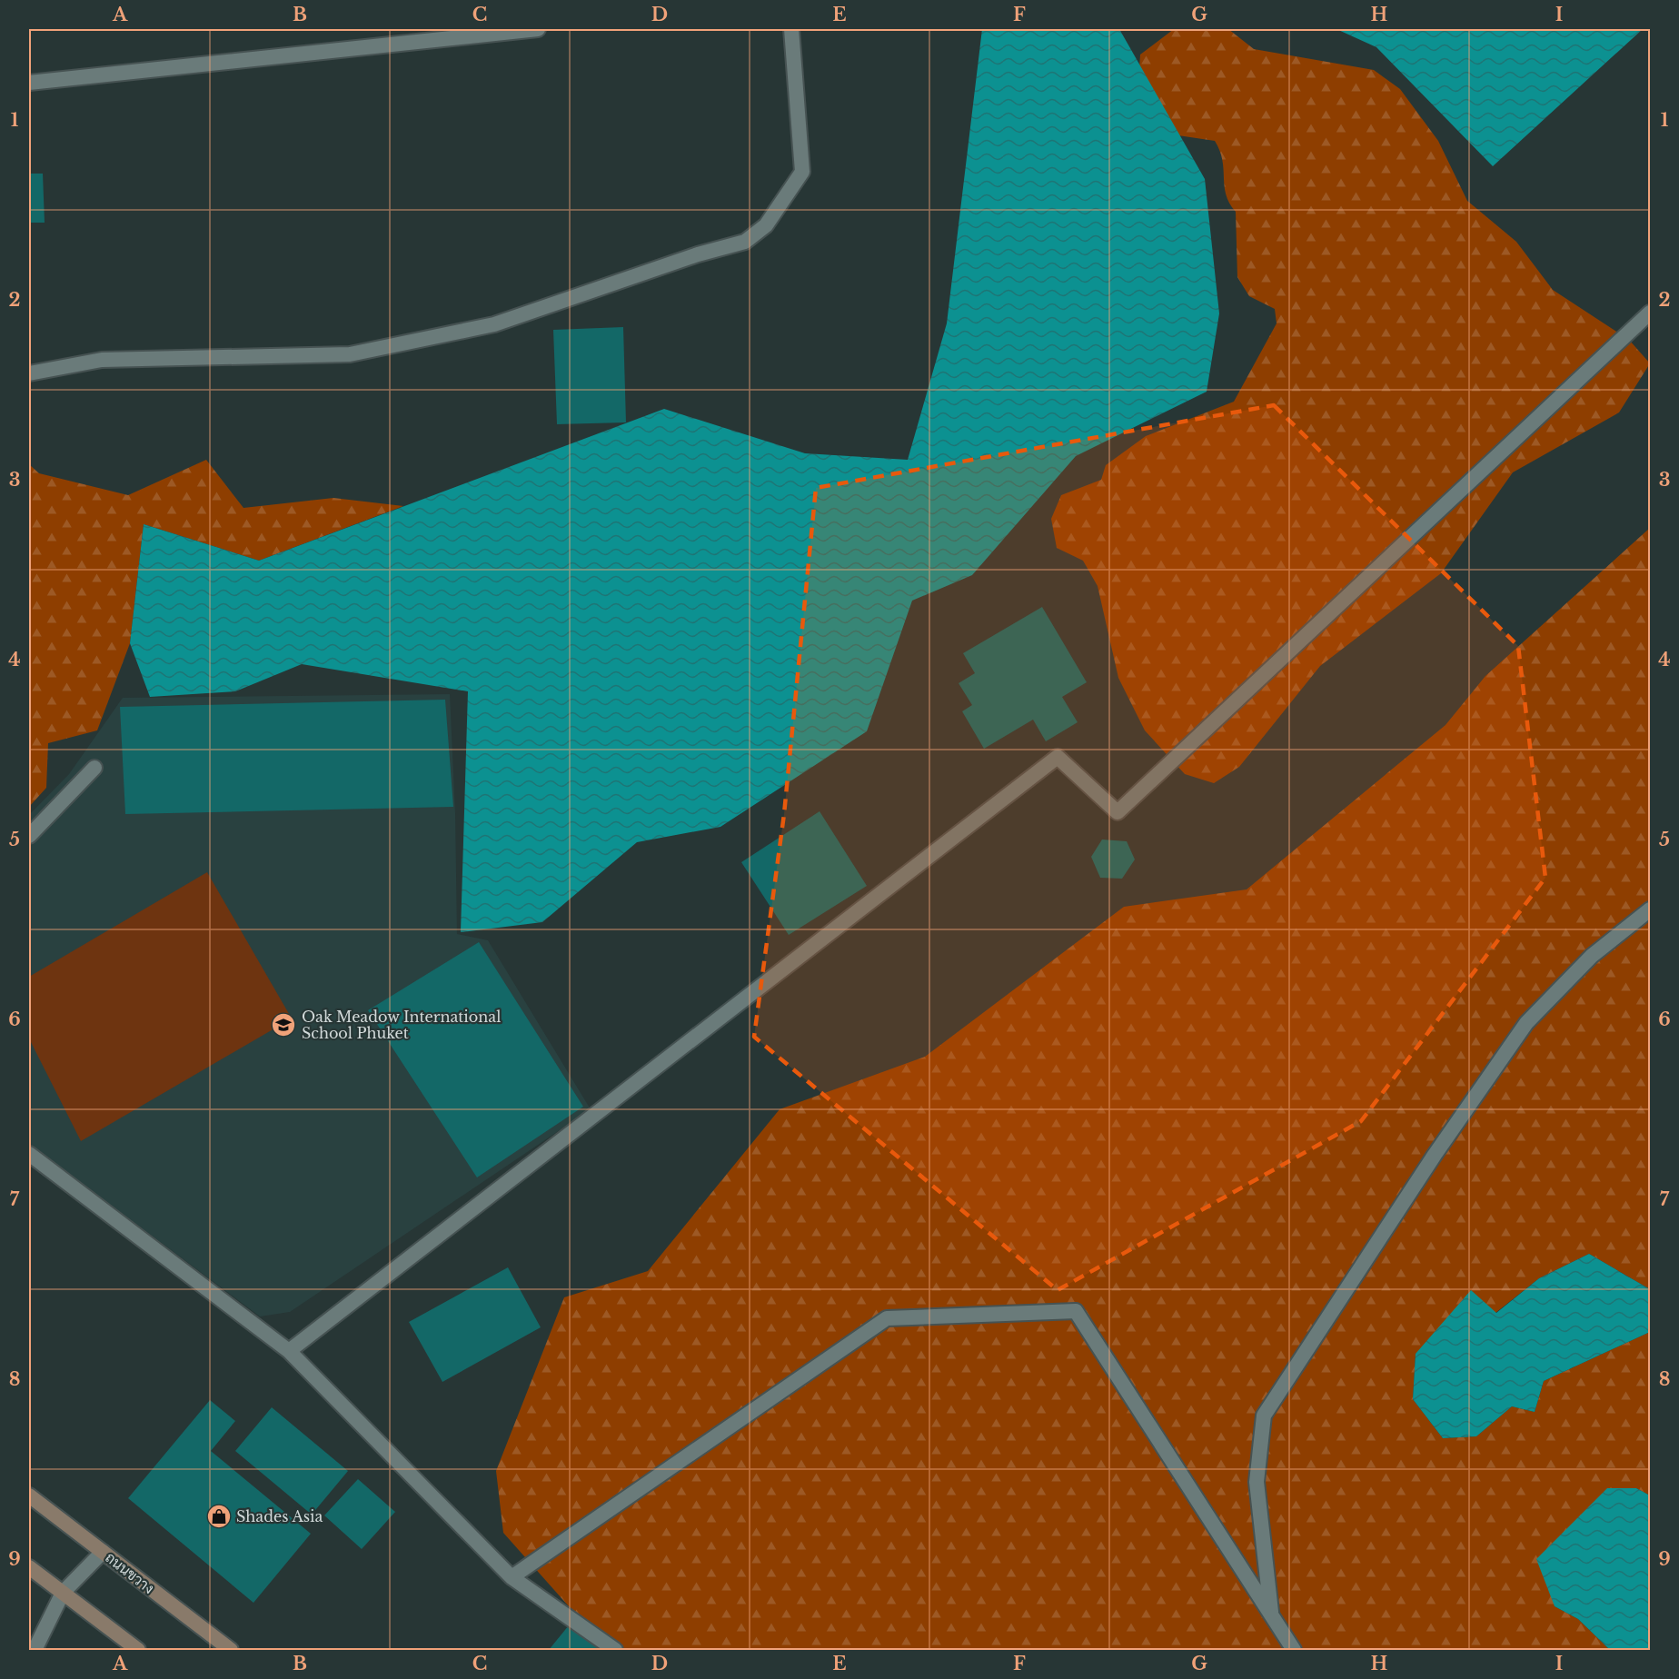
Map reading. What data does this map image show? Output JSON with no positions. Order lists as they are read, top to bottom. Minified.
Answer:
{"streets":{"main road":["ถนนขวาง"]},"places":{"school or university":["Oak Meadow International School Phuket"],"shop":["Shades Asia"]},"grid":{"columns":["A","B","C","D","E","F","G","H","I"],"rows":["1","2","3","4","5","6","7","8","9"]}}
